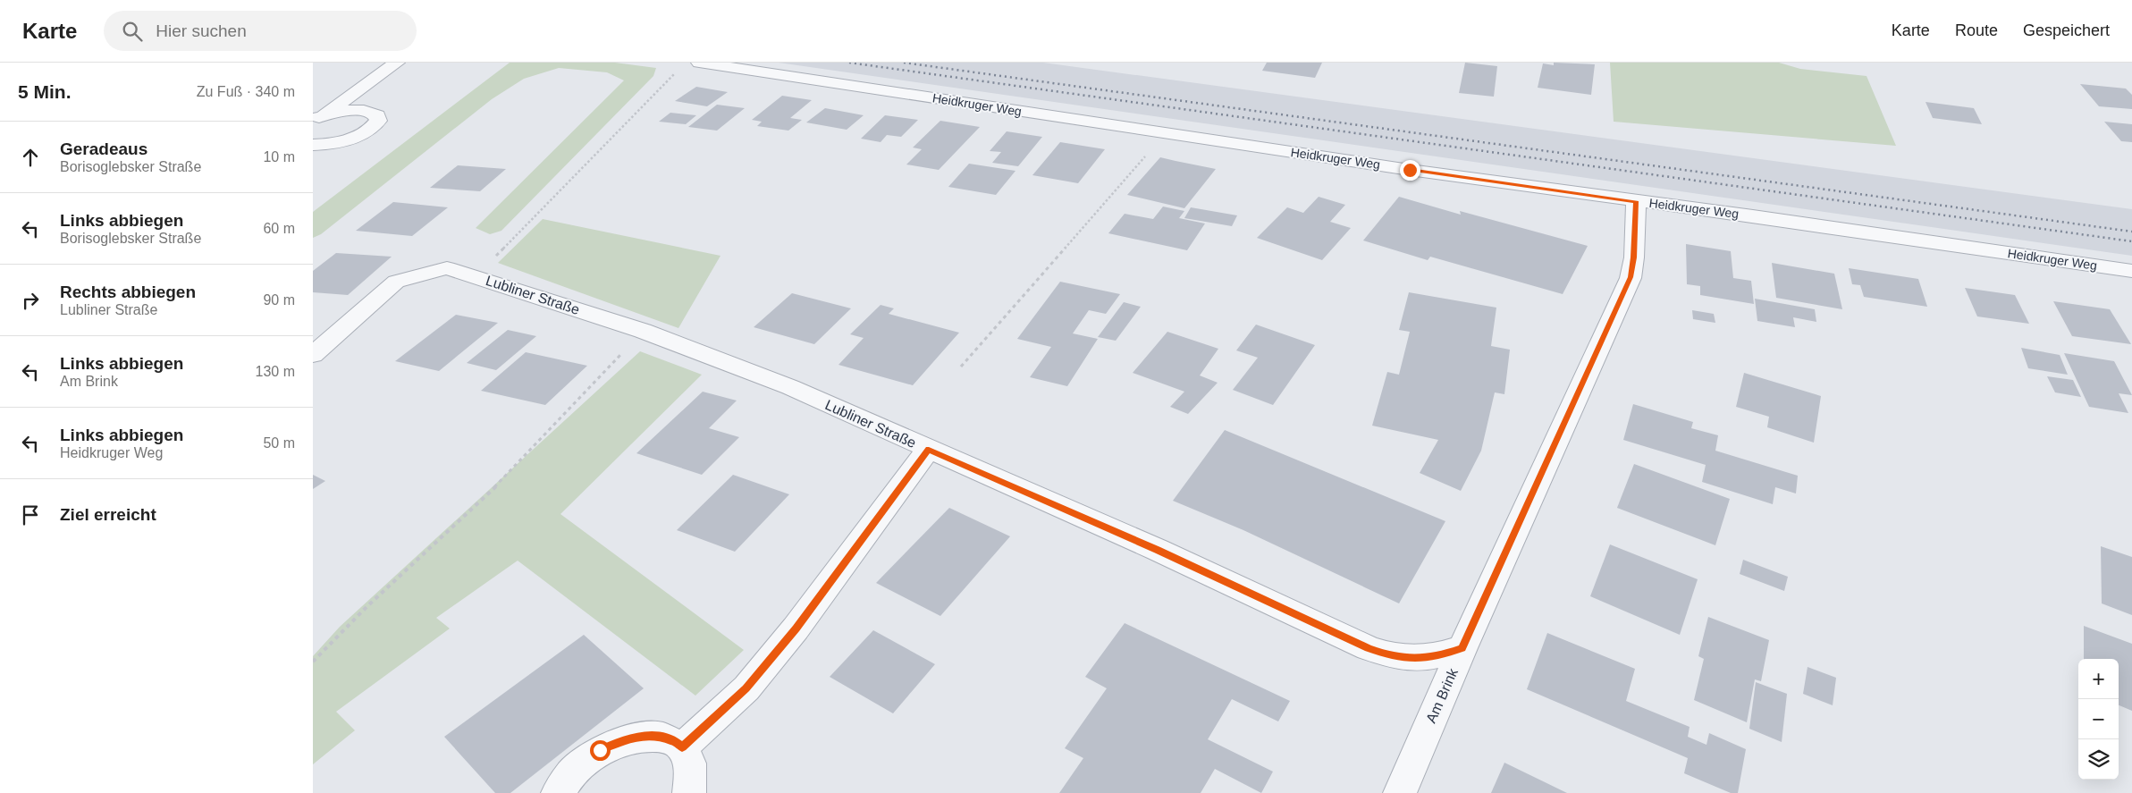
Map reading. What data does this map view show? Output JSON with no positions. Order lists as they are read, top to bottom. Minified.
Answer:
{"streets":{"street":["Heidkruger Weg","Lubliner Straße","Am Brink"]},"crossings":[["Heidkruger Weg","Am Brink"],["Lubliner Straße","Am Brink"]],"page":{"header":"Karte","search":"Hier suchen","nav":["Karte","Route","Gespeichert"],"heading":["5 Min.","Zu Fuß · 340 m"],"list":[["Geradeaus","Borisoglebsker Straße","10 m"],["Links abbiegen","Borisoglebsker Straße","60 m"],["Rechts abbiegen","Lubliner Straße","90 m"],["Links abbiegen","Am Brink","130 m"],["Links abbiegen","Heidkruger Weg","50 m"],"Ziel erreicht"],"map_buttons":["+","−"]}}
